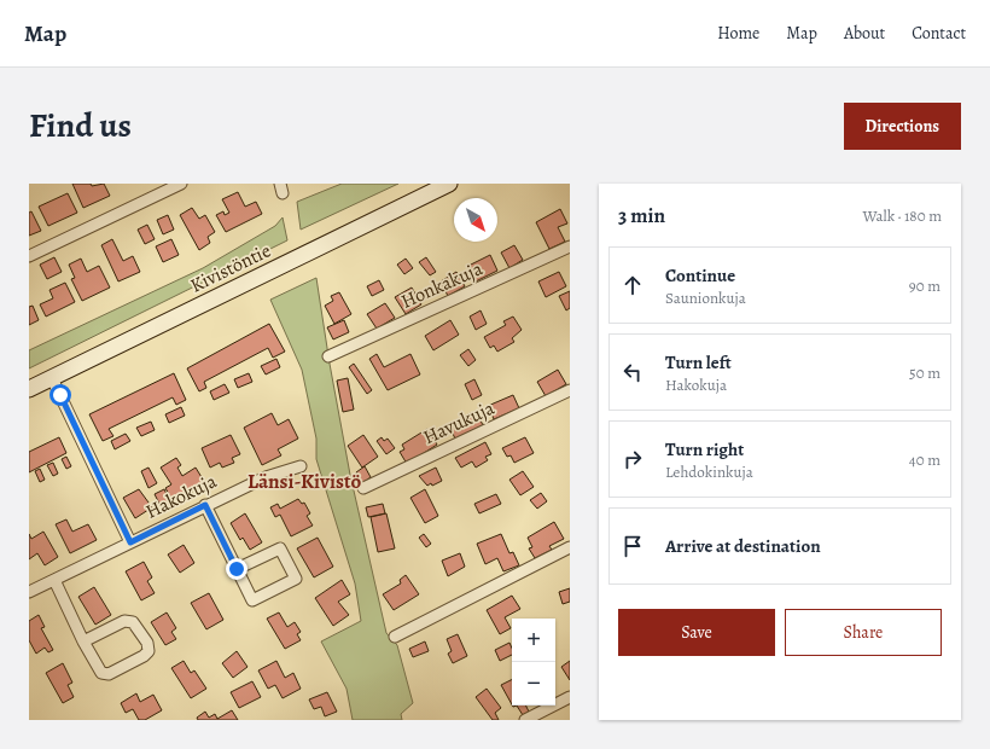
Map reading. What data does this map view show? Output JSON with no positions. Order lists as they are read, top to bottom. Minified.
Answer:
{"streets":{"main road":["Kivistöntie"],"street":["Honkakuja","Havukuja","Hakokuja"]},"districts":["Länsi-Kivistö"],"north":"bottom right","page":{"header":"Map","nav":["Home","Map","About","Contact"],"title":"Find us","buttons":["Directions",["Save","Share"]],"heading":["3 min","Walk · 180 m"],"list":[["Continue","Saunionkuja","90 m"],["Turn left","Hakokuja","50 m"],["Turn right","Lehdokinkuja","40 m"],"Arrive at destination"],"map_buttons":["+","−"]}}
